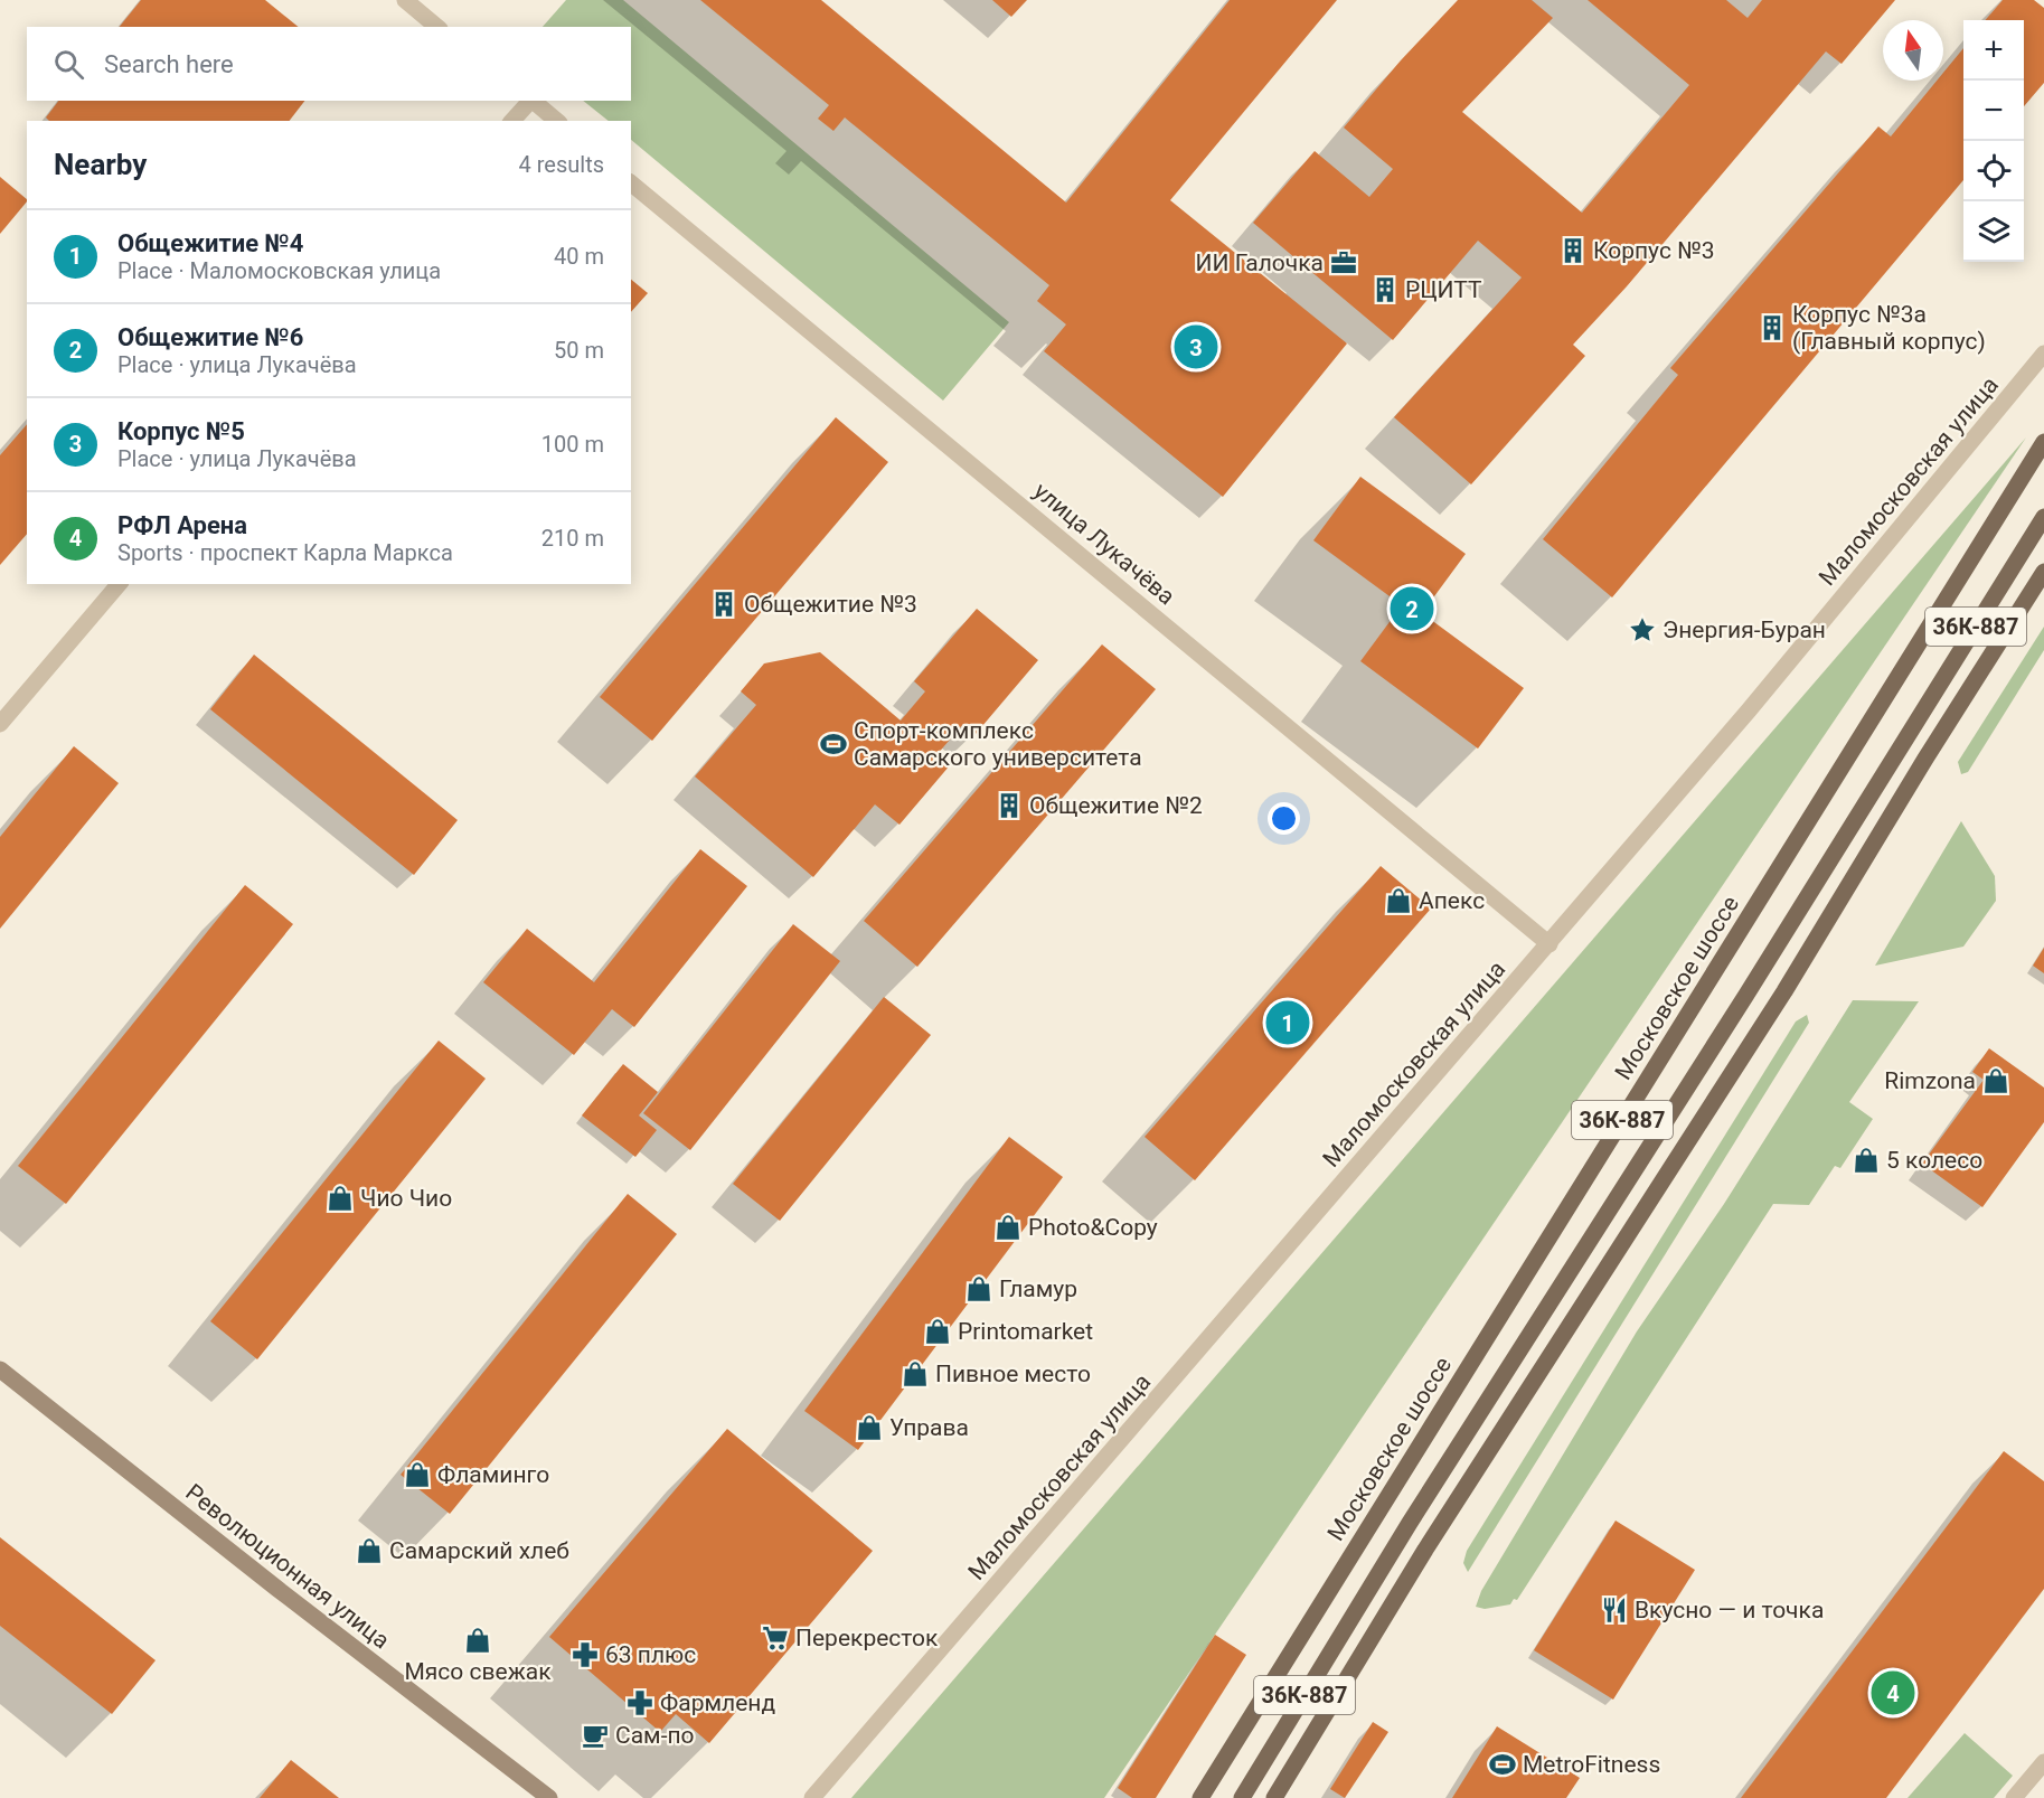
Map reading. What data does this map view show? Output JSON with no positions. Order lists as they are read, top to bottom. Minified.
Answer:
{"streets":{"main road":["36К-887","Московское шоссе","Революционная улица"],"street":["Маломосковская улица","улица Лукачёва"]},"crossings":[["Маломосковская улица","улица Лукачёва"]],"places":{"building":["Корпус №3","РЦИТТ","Корпус №3a (Главный корпус)","Общежитие №3","Общежитие №2"],"office":["ИИ Галочка"],"place":["Энергия-Буран"],"sports":["Спорт-комплекс Самарского университета","MetroFitness"],"shop":["Апекс","Rimzona","5 колесо","Чио Чио","Photo&Copy","Гламур","Printomarket","Пивное место","Управа","Фламинго","Самарский хлеб","Мясо свежак"],"restaurant":["Вкусно — и точка"],"supermarket":["Перекресток"],"pharmacy":["63 плюс","Фармленд"],"cafe":["Сам-по"]},"north":"top","page":{"map_buttons":["+","−"],"search":"Search here","heading":["Nearby","4 results"],"list":[{"mark":"1","name":"Общежитие №4","note":"Place · Маломосковская улица","value":"40 m"},{"mark":"2","name":"Общежитие №6","note":"Place · улица Лукачёва","value":"50 m"},{"mark":"3","name":"Корпус №5","note":"Place · улица Лукачёва","value":"100 m"},{"mark":"4","name":"РФЛ Арена","note":"Sports · проспект Карла Маркса","value":"210 m"}],"pins":["3","2","1","4"]}}
